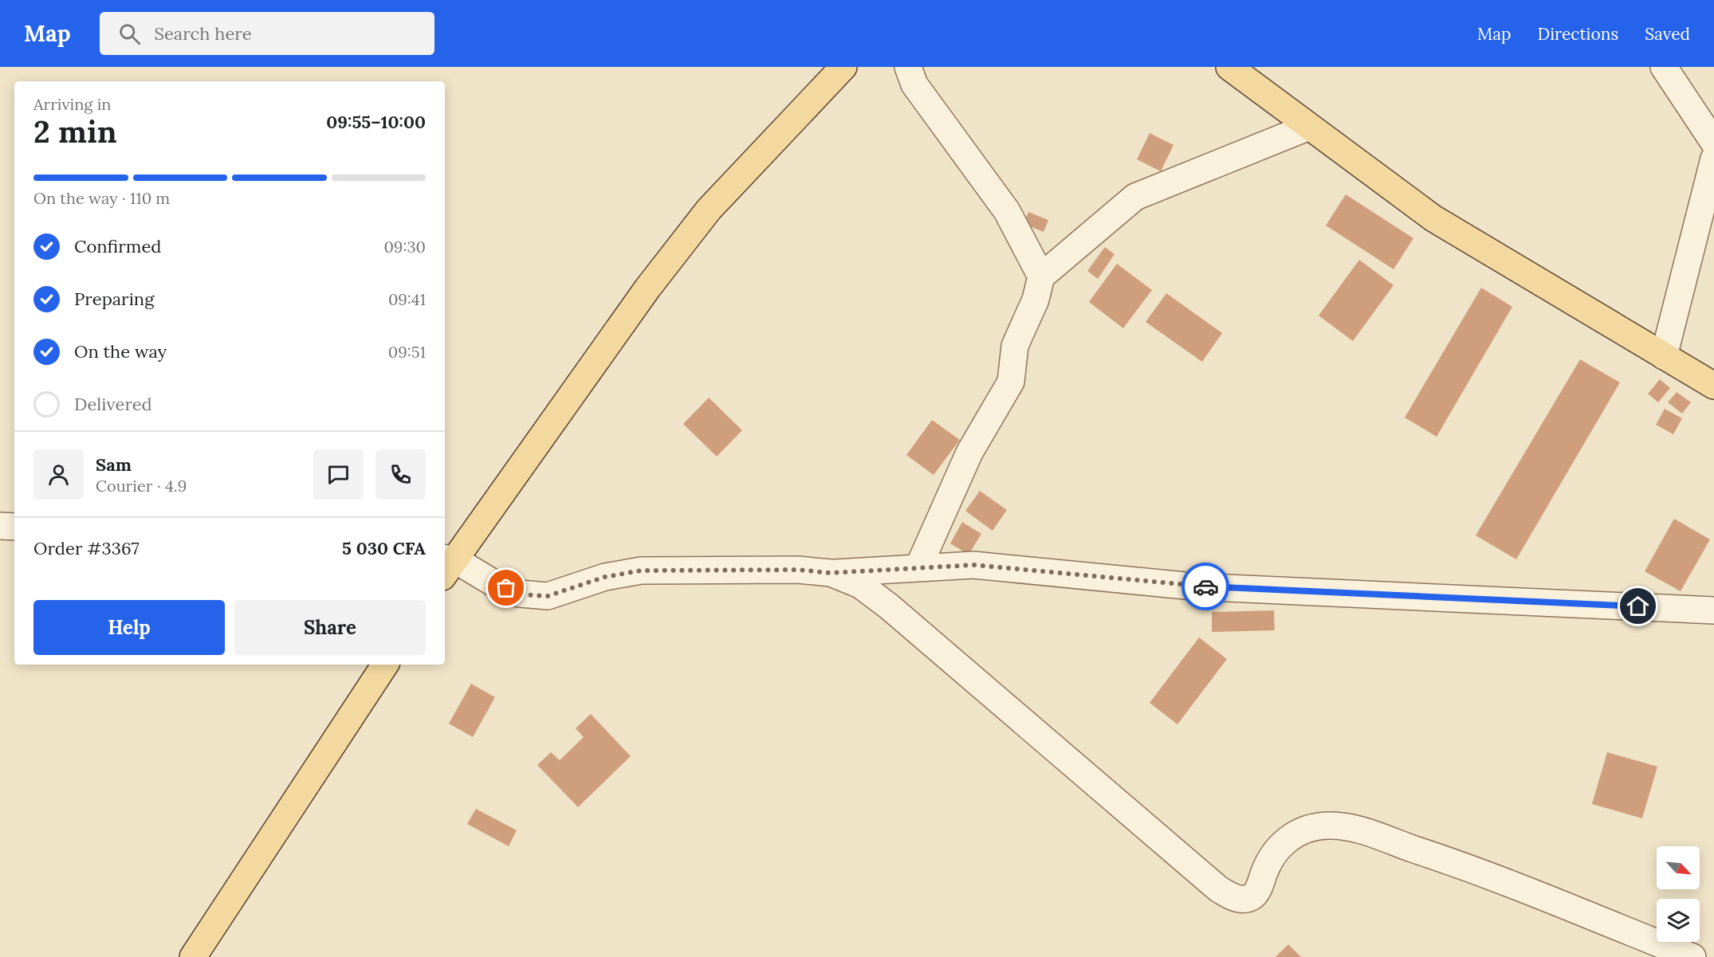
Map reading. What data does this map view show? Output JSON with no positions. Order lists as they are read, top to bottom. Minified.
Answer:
{"north":"bottom right","page":{"header":"Map","search":"Search here","nav":["Map","Directions","Saved"],"heading":["2 min","Arriving in","09:55–10:00"],"panel":["Sam","Courier · 4.9","Order #3367","5 030 CFA"],"bar":"On the way · 110 m","list":[["Confirmed","09:30"],["Preparing","09:41"],["On the way","09:51"],"Delivered"],"buttons":["Help","Share"]}}
